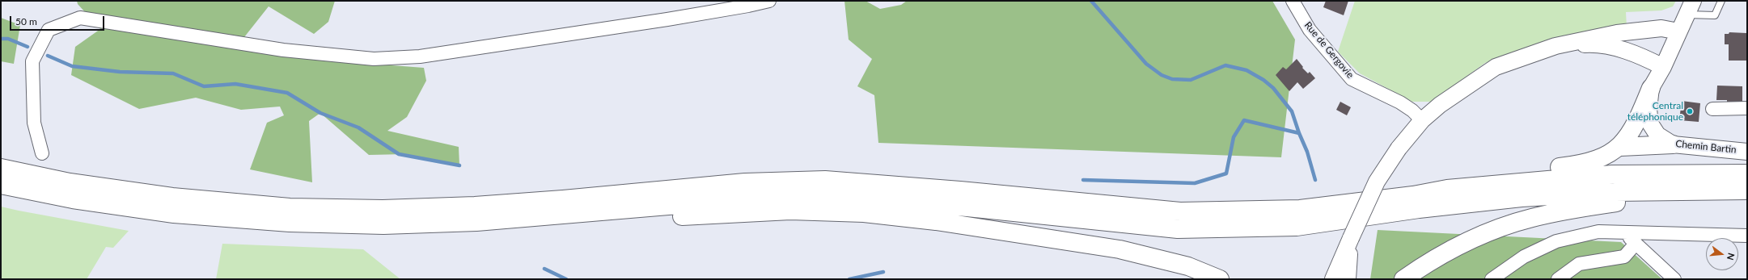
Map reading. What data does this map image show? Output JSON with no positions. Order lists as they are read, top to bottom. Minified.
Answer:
{"streets":{"street":["Rue de Gergovie","Chemin Bartin"]},"places":["Central téléphonique"],"scale_bar":"50 m","north":"right"}
